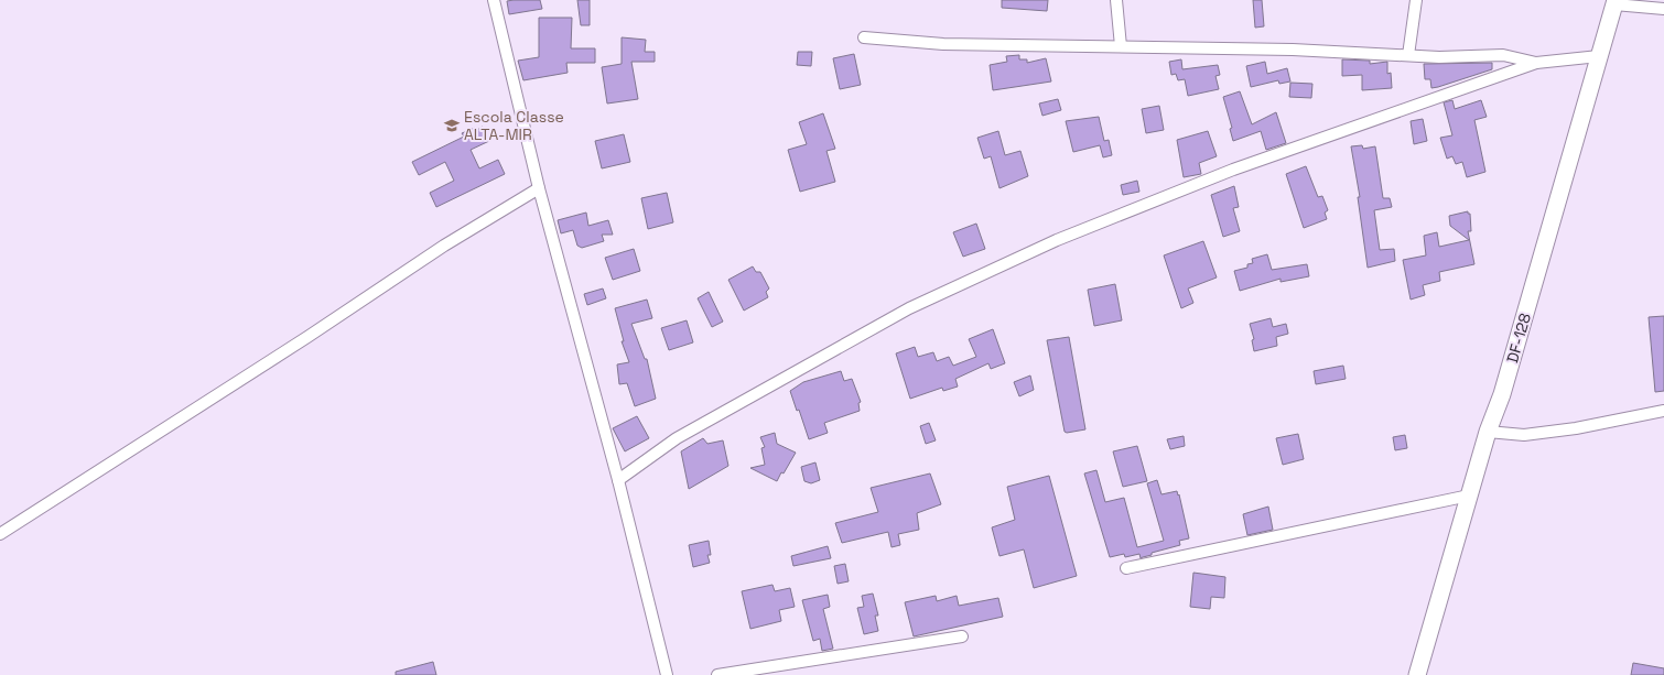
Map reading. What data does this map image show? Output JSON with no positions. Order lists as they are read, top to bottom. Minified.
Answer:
{"streets":{"main road":["DF-128"]},"places":{"school or university":["Escola Classe ALTA-MIR"]}}
